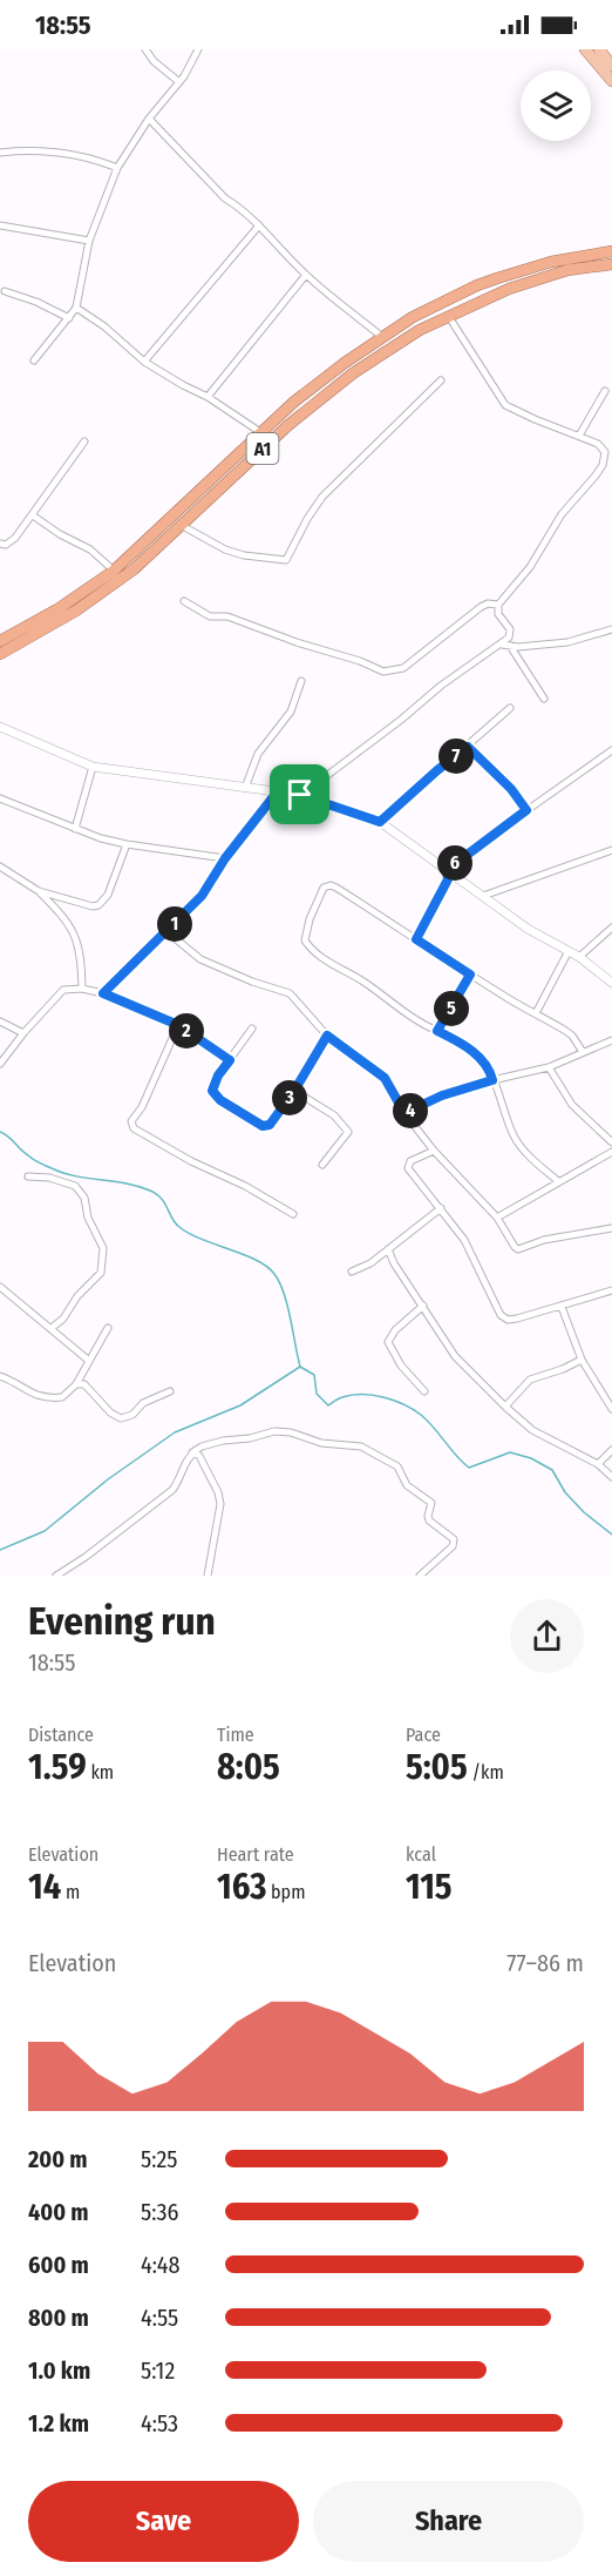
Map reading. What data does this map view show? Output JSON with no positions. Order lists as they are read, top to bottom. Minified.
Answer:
{"streets":{"highway":["A1"]},"page":{"status":"18:55","pins":["7","6","1","5","2","3","4"],"heading":["Evening run","18:55"],"stats":[["Distance","1.59 km"],["Time","8:05"],["Pace","5:05 /km"],["Elevation","14 m"],["Heart rate","163 bpm"],["kcal","115"]],"chart":["Elevation","77–86 m"],"list":[{"name":"200 m","note":"5:25"},{"name":"400 m","note":"5:36"},{"name":"600 m","note":"4:48"},{"name":"800 m","note":"4:55"},{"name":"1.0 km","note":"5:12"},{"name":"1.2 km","note":"4:53"}],"buttons":["Save","Share"]}}
